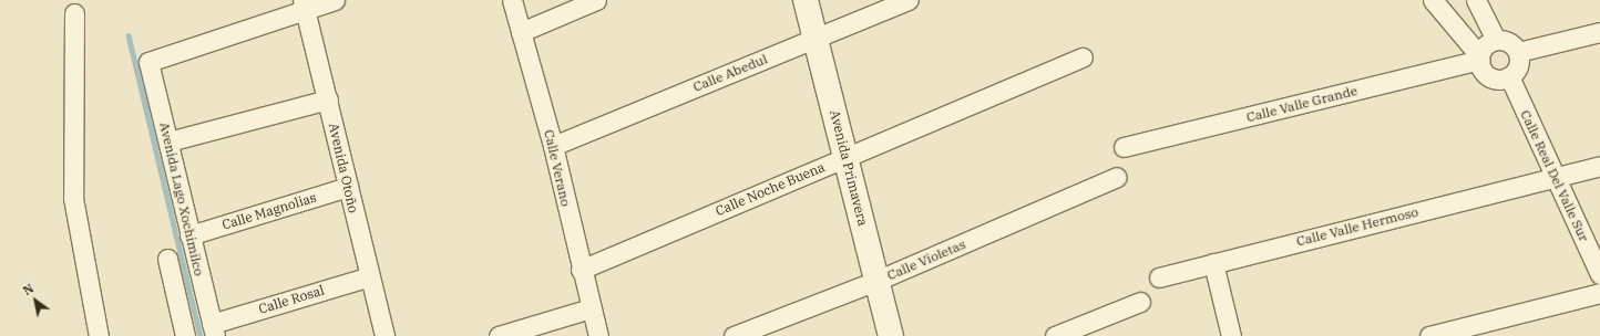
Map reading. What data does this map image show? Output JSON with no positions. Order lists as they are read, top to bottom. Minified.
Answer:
{"streets":{"street":["Calle Abedul","Calle Valle Grande","Avenida Otoño","Calle Verano","Avenida Primavera","Calle Real Del Valle Sur","Calle Noche Buena","Avenida Lago Xochimilco","Calle Magnolias","Calle Valle Hermoso","Calle Violetas","Calle Rosal"]},"crossings":[["Calle Abedul","Calle Verano"],["Calle Abedul","Avenida Primavera"],["Calle Valle Grande","Calle Real Del Valle Sur"],["Avenida Otoño","Avenida Lago Xochimilco"],["Avenida Otoño","Calle Magnolias"],["Avenida Otoño","Calle Rosal"],["Calle Verano","Calle Noche Buena"],["Avenida Primavera","Calle Noche Buena"],["Avenida Primavera","Calle Violetas"],["Calle Real Del Valle Sur","Calle Valle Hermoso"],["Avenida Lago Xochimilco","Calle Magnolias"],["Avenida Lago Xochimilco","Calle Rosal"]],"north":"top left"}
